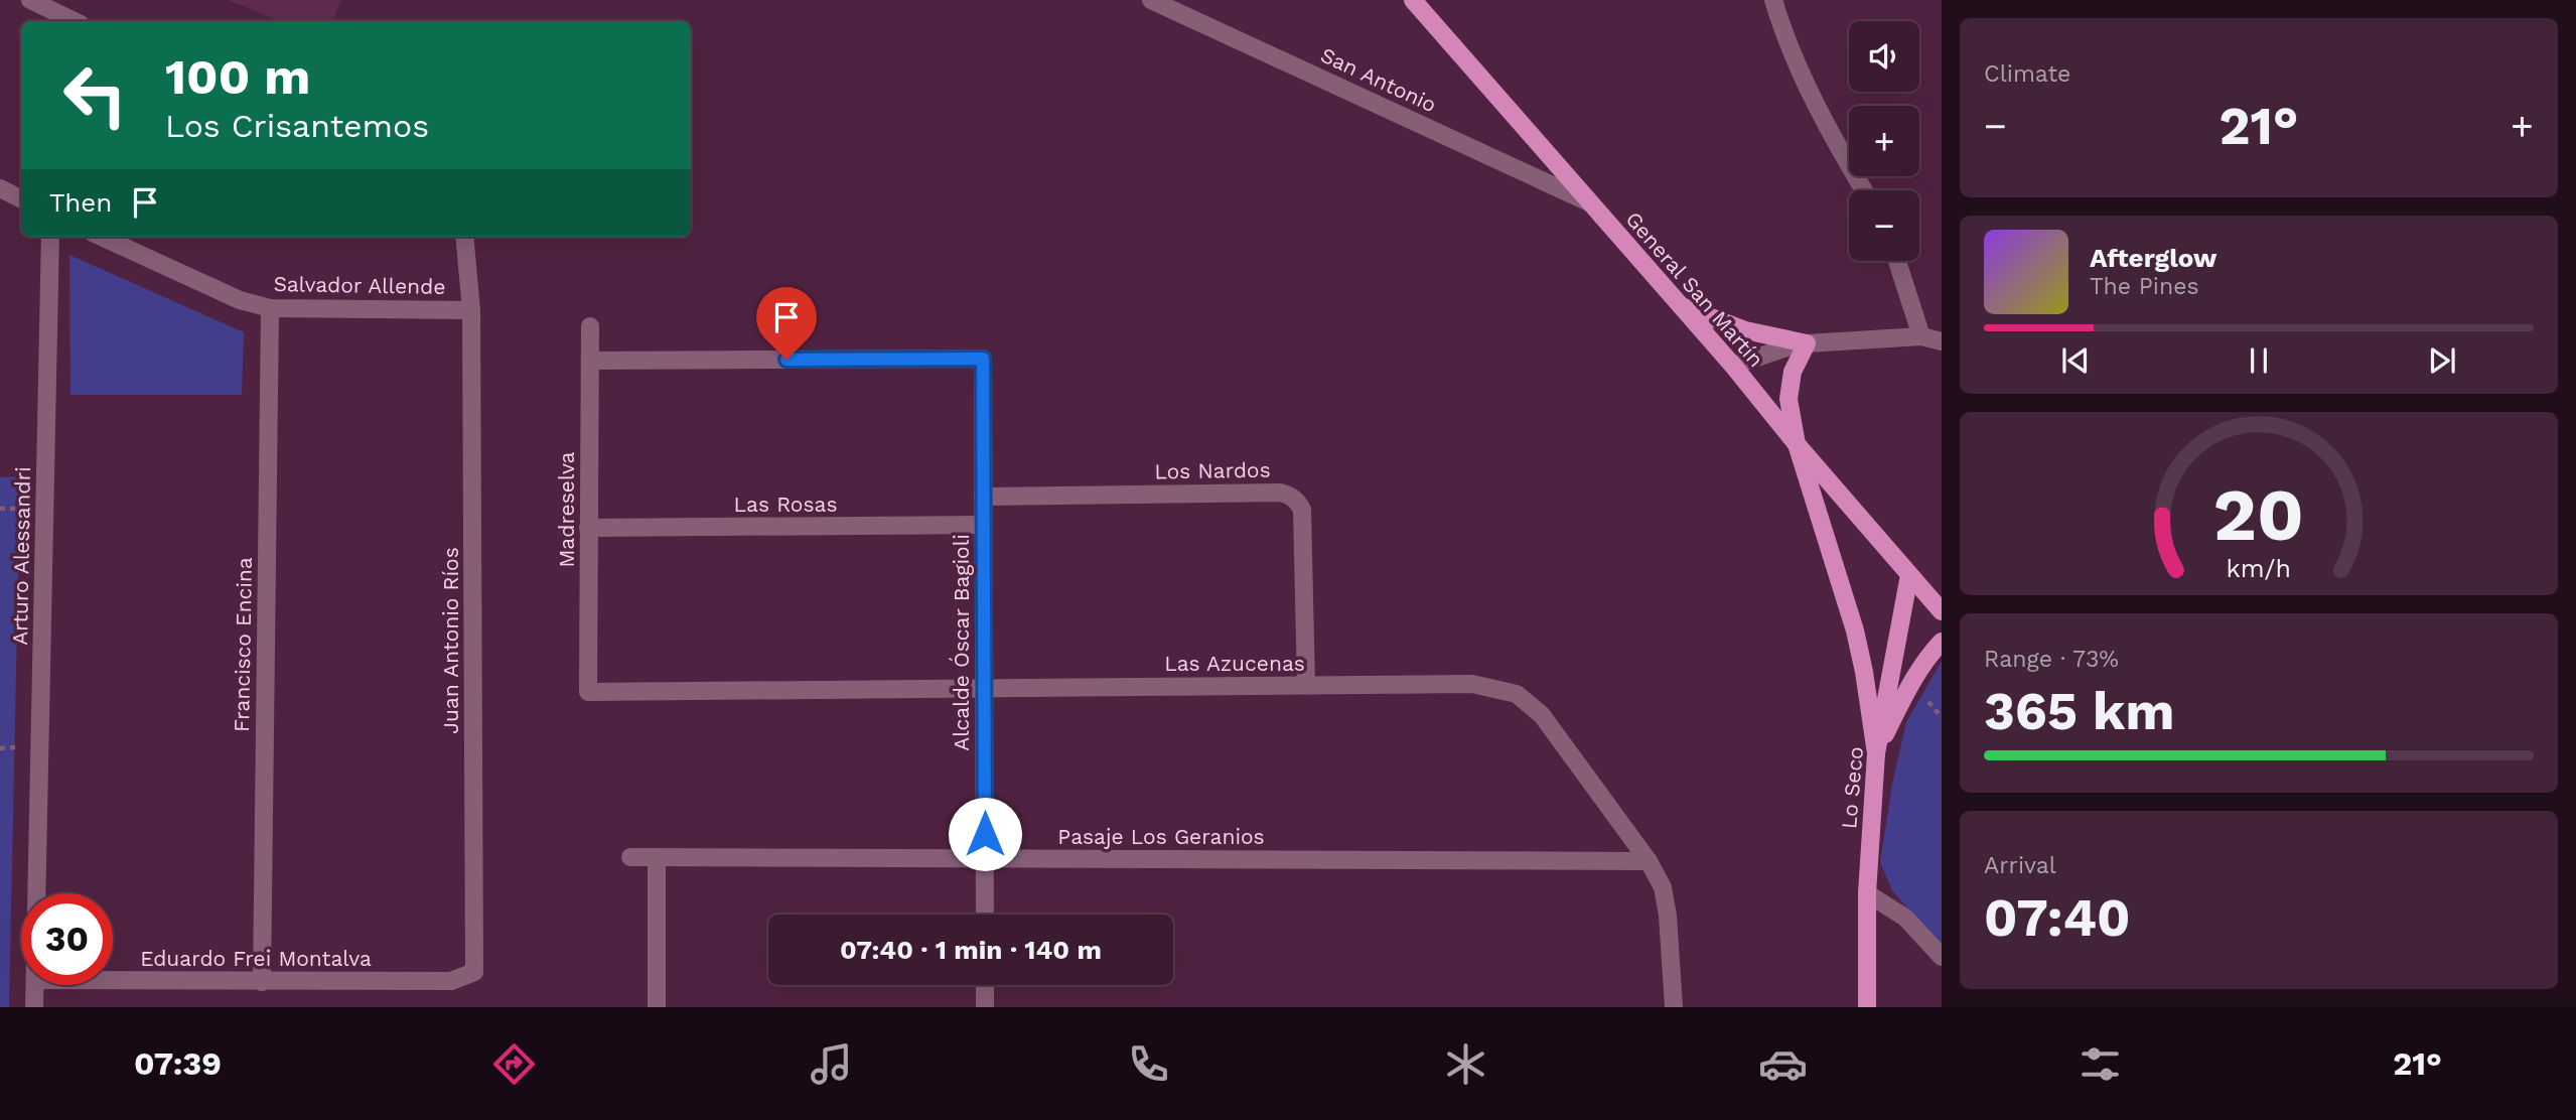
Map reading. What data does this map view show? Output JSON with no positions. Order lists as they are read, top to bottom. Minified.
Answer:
{"streets":{"main road":["General San Martín","Lo Seco"],"street":["San Antonio","Salvador Allende","Los Nardos","Las Rosas","Madreselva","Arturo Alessandri","Juan Antonio Ríos","Alcalde Óscar Bagioli","Francisco Encina","Las Azucenas","Pasaje Los Geranios","Eduardo Frei Montalva"]},"crossings":[["San Antonio","General San Martín"],["Salvador Allende","Juan Antonio Ríos"],["Salvador Allende","Francisco Encina"],["General San Martín","Lo Seco"],["Los Nardos","Alcalde Óscar Bagioli"],["Los Nardos","Las Azucenas"],["Las Rosas","Madreselva"],["Las Rosas","Alcalde Óscar Bagioli"],["Madreselva","Alcalde Óscar Bagioli"],["Madreselva","Las Azucenas"],["Juan Antonio Ríos","Eduardo Frei Montalva"],["Alcalde Óscar Bagioli","Las Azucenas"],["Alcalde Óscar Bagioli","Pasaje Los Geranios"],["Francisco Encina","Eduardo Frei Montalva"],["Las Azucenas","Pasaje Los Geranios"]],"page":{"tile":["Climate",["Range · 73%","365 km"],["Arrival","07:40"]],"map_buttons":["+","−"],"turn":["100 m","Los Crisantemos"],"heat":["−","21°","+"],"then":"Then","song":["Afterglow","The Pines"],"limit":"30","trip":"07:40 · 1 min · 140 m","tabs":["07:39","21°"],"gauge":["20","km/h"]}}
